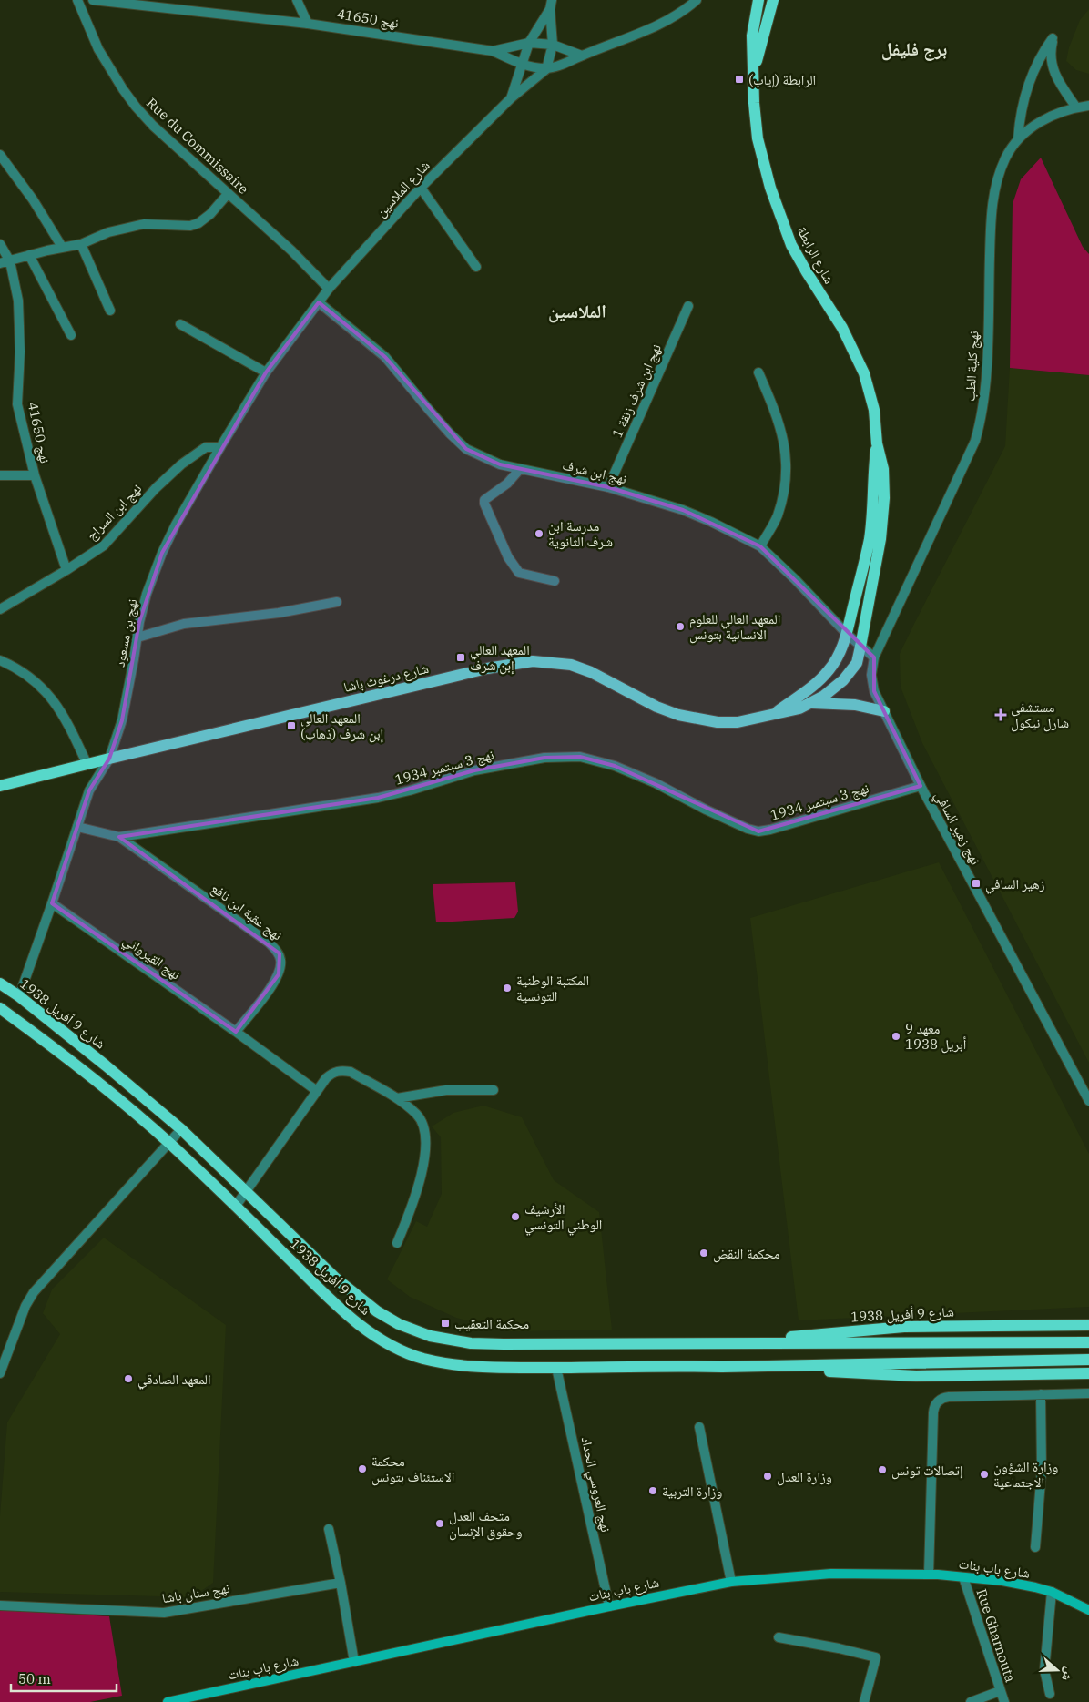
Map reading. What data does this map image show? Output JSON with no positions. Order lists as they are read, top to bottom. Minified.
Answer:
{"streets":{"main road":["شارع الرابطة","شارع درغوث باشا","شارع 9 أفريل 1938","شارع باب بنات"],"street":["نهج 41650","Rue du Commissaire","شارع الملاسين","نهج كلية الطب","نهج ابن شرف زنقة 1","نهج ابن شرف","نهج ابن السراج","نهج بن مسعود","نهج 3 سبتمبر 1934","نهج زهير السافي","نهج عقبة ابن نافع","نهج القيرواني","نهج العروسي الحداد","نهج سنان باشا","Rue Gharnouta"]},"crossings":[["نهج 41650","شارع الملاسين"],["نهج 41650","نهج ابن السراج"],["Rue du Commissaire","شارع الملاسين"],["شارع الملاسين","نهج ابن شرف"],["شارع الملاسين","نهج بن مسعود"],["شارع الرابطة","نهج ابن شرف"],["شارع الرابطة","شارع درغوث باشا"],["نهج كلية الطب","نهج ابن شرف"],["نهج كلية الطب","نهج زهير السافي"],["نهج ابن شرف زنقة 1","نهج ابن شرف"],["نهج ابن شرف","نهج بن مسعود"],["نهج ابن شرف","شارع درغوث باشا"],["نهج ابن شرف","نهج زهير السافي"],["نهج ابن السراج","نهج بن مسعود"],["نهج بن مسعود","شارع درغوث باشا"],["نهج بن مسعود","نهج عقبة ابن نافع"],["نهج بن مسعود","نهج القيرواني"],["نهج بن مسعود","شارع 9 أفريل 1938"],["نهج 3 سبتمبر 1934","نهج زهير السافي"],["نهج 3 سبتمبر 1934","نهج عقبة ابن نافع"],["نهج عقبة ابن نافع","نهج القيرواني"],["شارع 9 أفريل 1938","نهج العروسي الحداد"],["نهج العروسي الحداد","شارع باب بنات"],["شارع باب بنات","Rue Gharnouta"]],"districts":["برج فليفل","الملاسين"],"places":{"transit":["الرابطة (إياب)","المعهد العالي إبن شرف","المعهد العالي إبن شرف (ذهاب)","زهير السافي","محكمة التعقيب"],"other":["مدرسة ابن شرف الثانوية","المعهد العالي للعلوم الانسانية بتونس","المكتبة الوطنية التونسية","معهد 9 أبريل 1938","الأرشيف الوطني التونسي","محكمة النقض","المعهد الصادقي","محكمة الاستئناف بتونس","إتصالات تونس","وزارة الشؤون الاجتماعية","وزارة العدل","وزارة التربية","متحف العدل وحقوق الإنسان"],"health":["مستشفى شارل نيكول"]},"scale_bar":"50 m","north":"right"}
